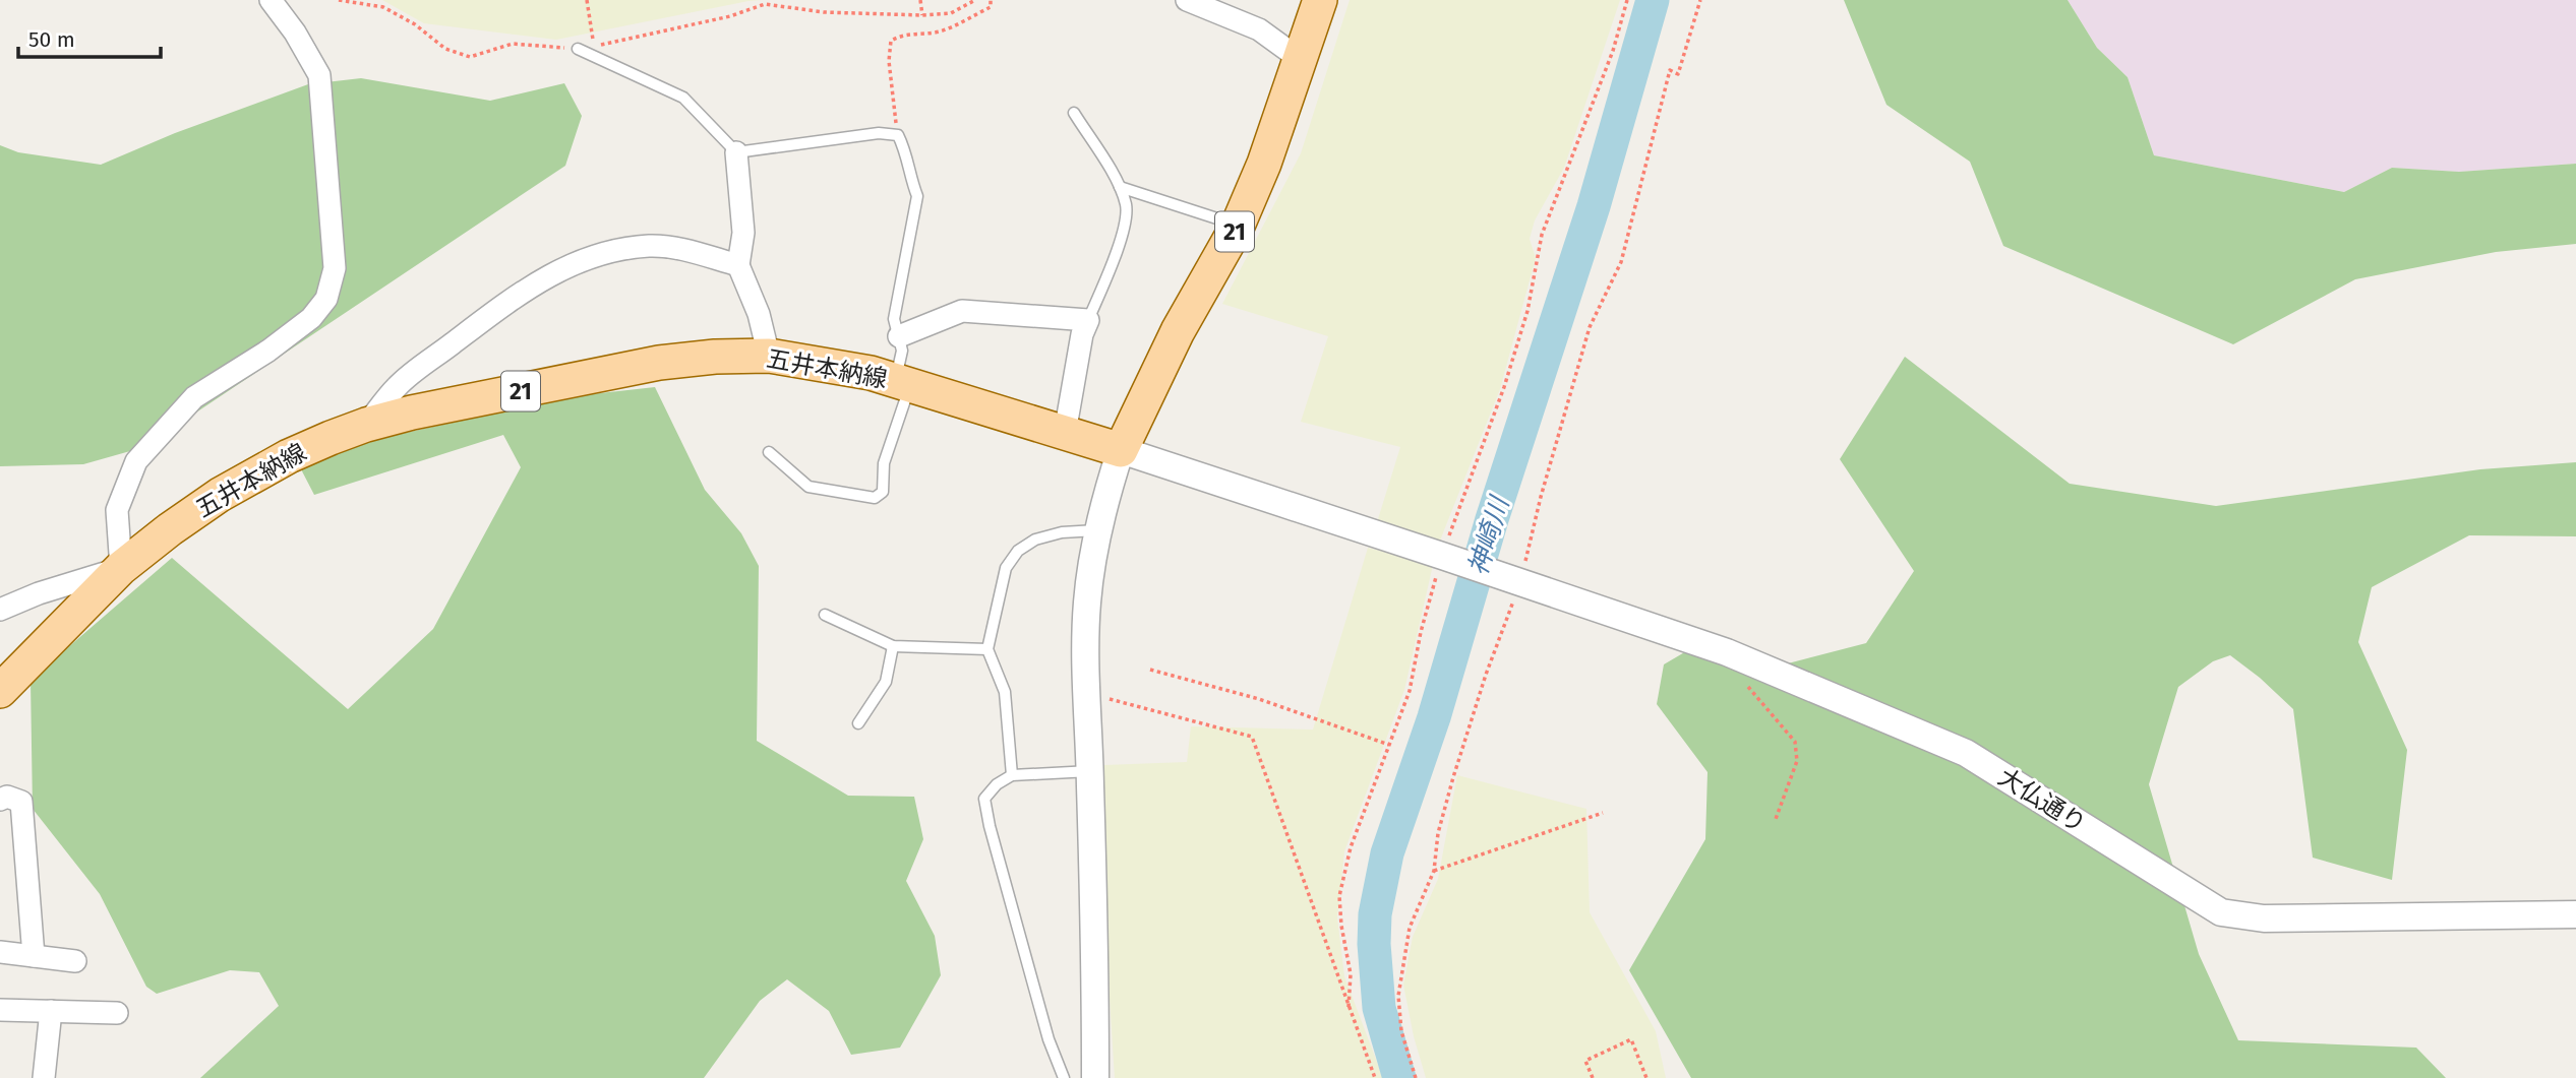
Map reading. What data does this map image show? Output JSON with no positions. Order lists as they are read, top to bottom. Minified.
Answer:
{"streets":{"main road":["21","五井本納線"],"street":["大仏通り"]},"crossings":[["21","五井本納線"],["21","大仏通り"],["五井本納線","大仏通り"]],"water":["神崎川"],"scale_bar":"50 m"}
